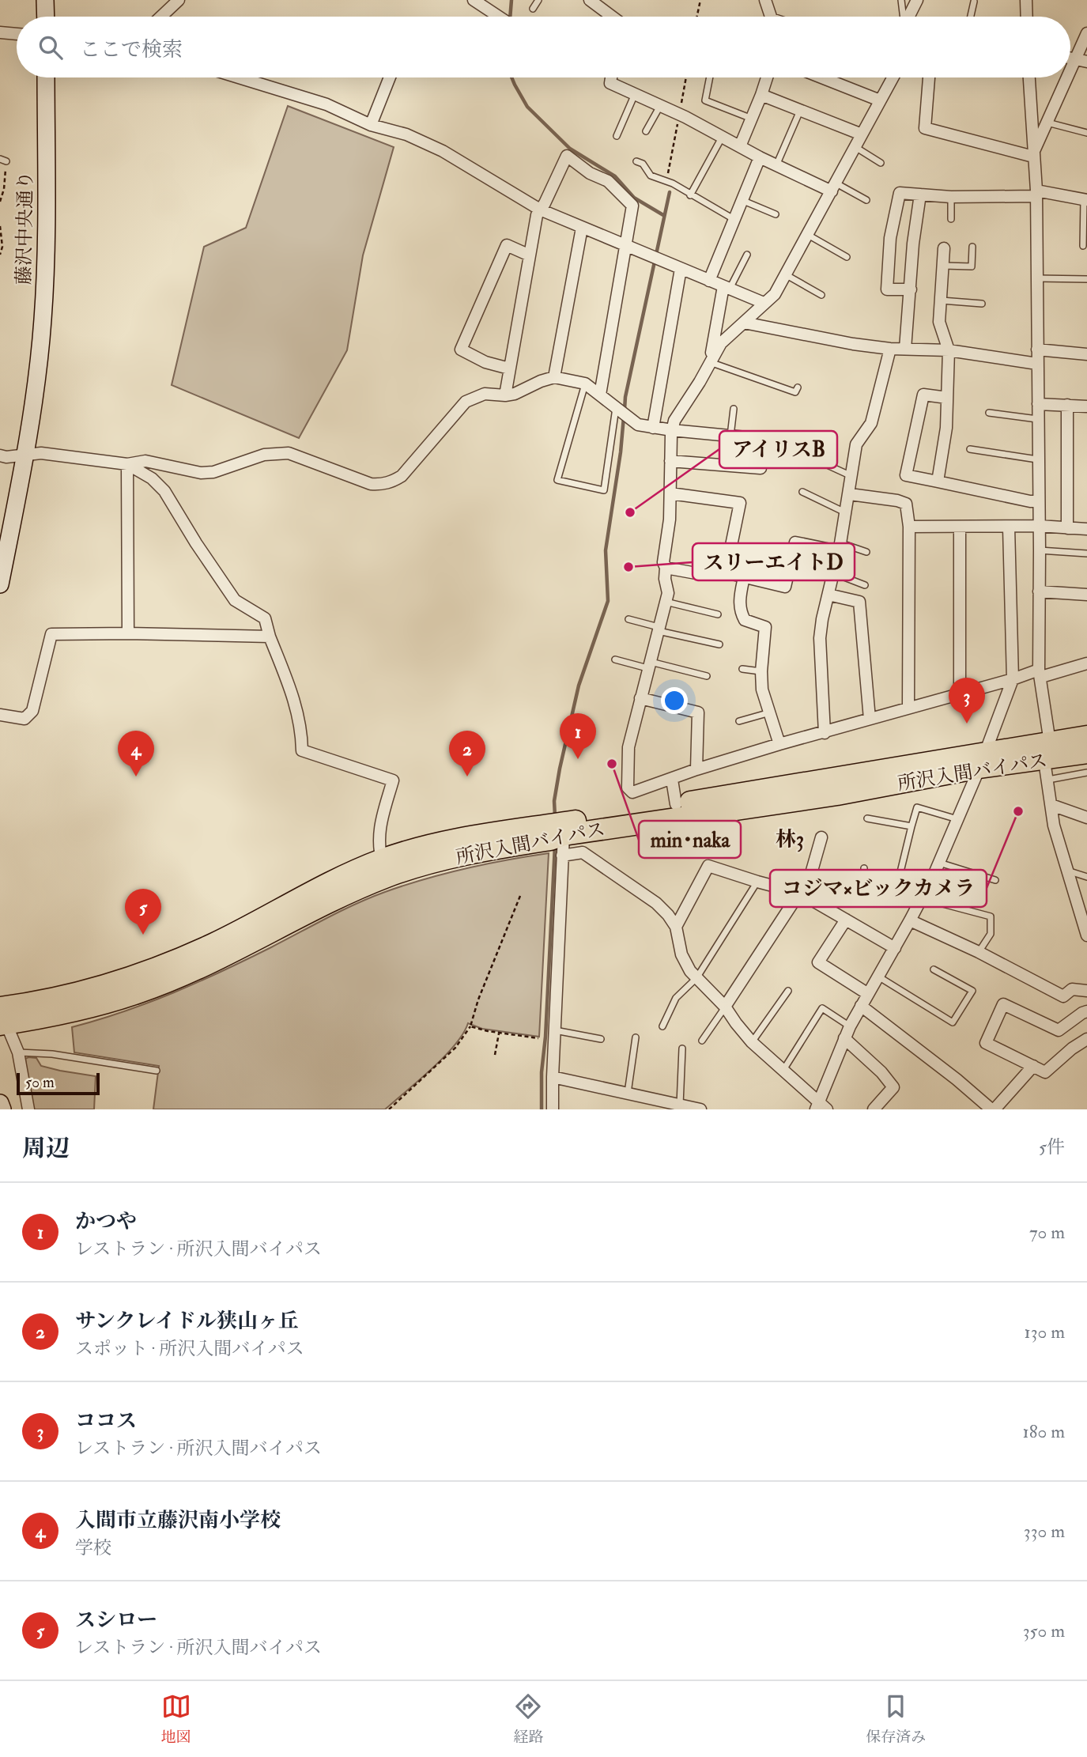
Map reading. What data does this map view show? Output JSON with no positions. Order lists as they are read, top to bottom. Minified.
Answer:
{"streets":{"highway":["所沢入間バイパス"],"street":["藤沢中央通り"]},"districts":["林3"],"places":["アイリスB","スリーエイトD","min･naka","コジマ×ビックカメラ"],"scale_bar":"50 m","page":{"search":"ここで検索","pins":["3","1","2","4","5"],"scale":"50 m","heading":["周辺","5件"],"list":[{"mark":"1","name":"かつや","note":"レストラン · 所沢入間バイパス","value":"70 m"},{"mark":"2","name":"サンクレイドル狭山ヶ丘","note":"スポット · 所沢入間バイパス","value":"130 m"},{"mark":"3","name":"ココス","note":"レストラン · 所沢入間バイパス","value":"180 m"},{"mark":"4","name":"入間市立藤沢南小学校","note":"学校","value":"330 m"},{"mark":"5","name":"スシロー","note":"レストラン · 所沢入間バイパス","value":"350 m"}],"nav":["地図","経路","保存済み"]}}
